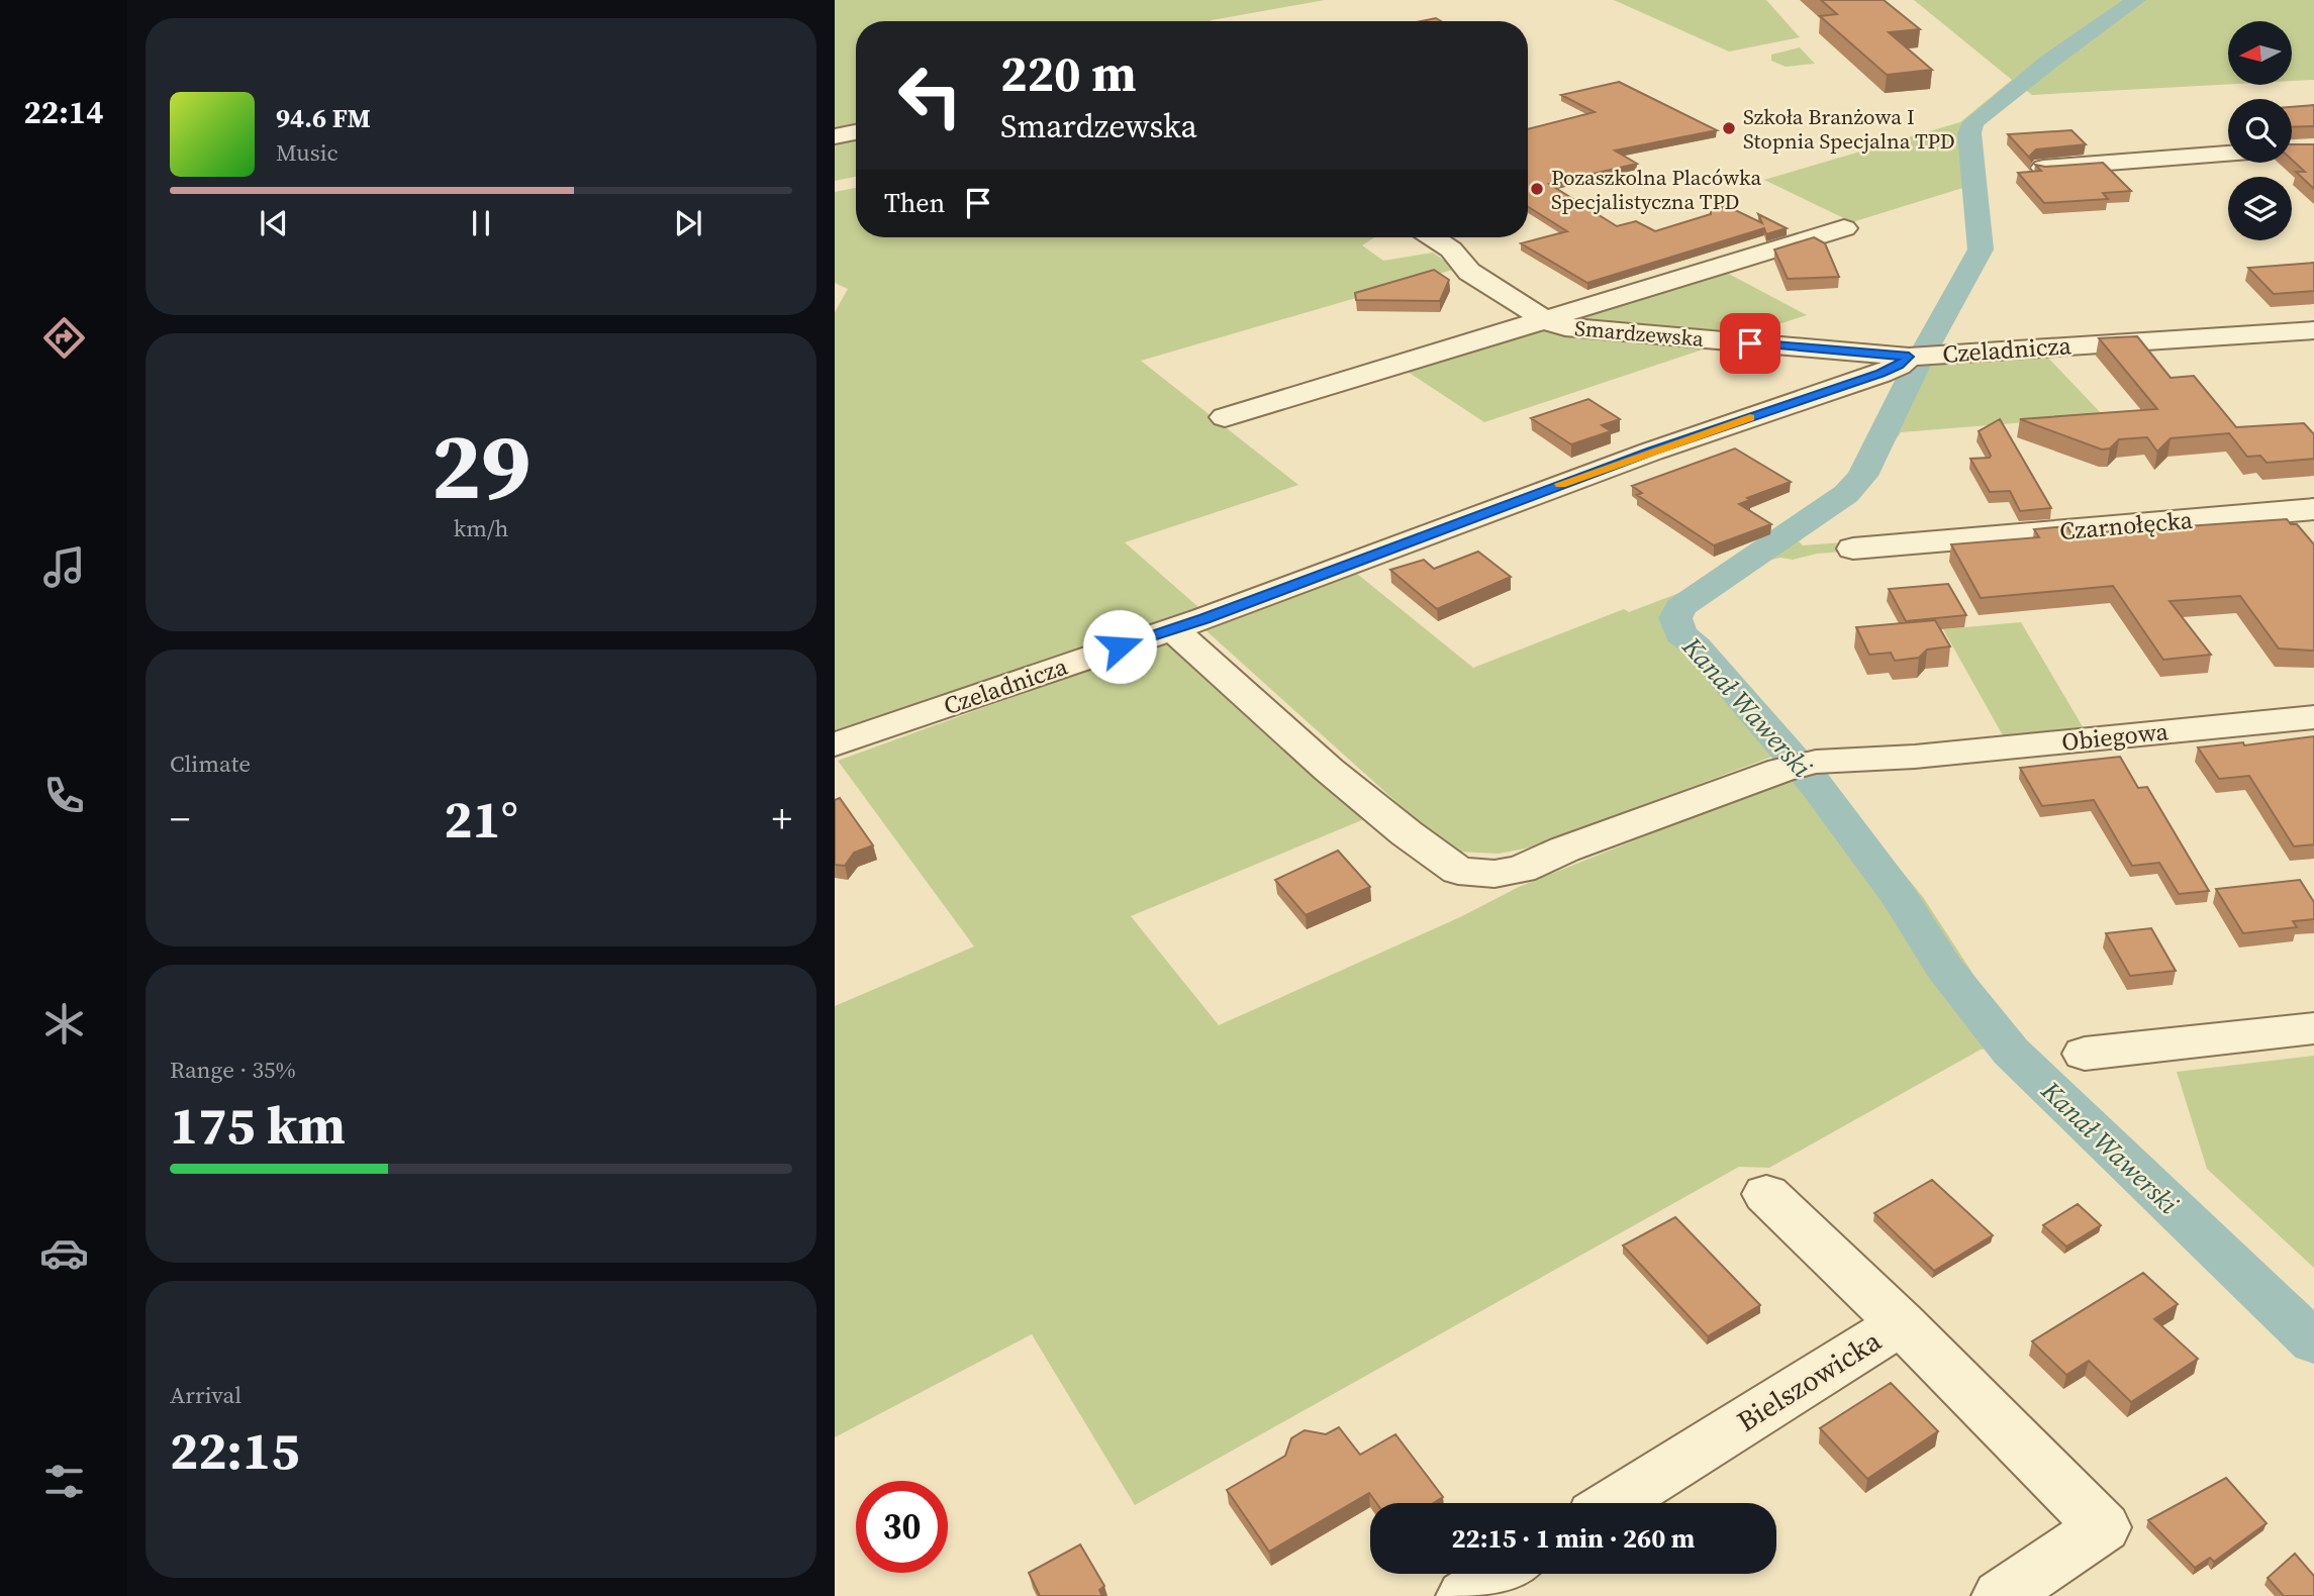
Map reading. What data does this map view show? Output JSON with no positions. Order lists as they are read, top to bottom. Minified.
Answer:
{"streets":{"street":["Smardzewska","Czeladnicza","Czarnołęcka","Obiegowa","Bielszowicka"]},"crossings":[["Smardzewska","Czeladnicza"],["Czeladnicza","Obiegowa"]],"water":["Kanał Wawerski"],"places":["Szkoła Branżowa I Stopnia Specjalna TPD","Pozaszkolna Placówka Specjalistyczna TPD"],"north":"left","page":{"tabs":"22:14","turn":["220 m","Smardzewska"],"song":["94.6 FM","Music"],"then":"Then","tile":[["29","km/h"],"Climate",["Range · 35%","175 km"],["Arrival","22:15"]],"heat":["−","21°","+"],"limit":"30","trip":"22:15 · 1 min · 260 m"}}
